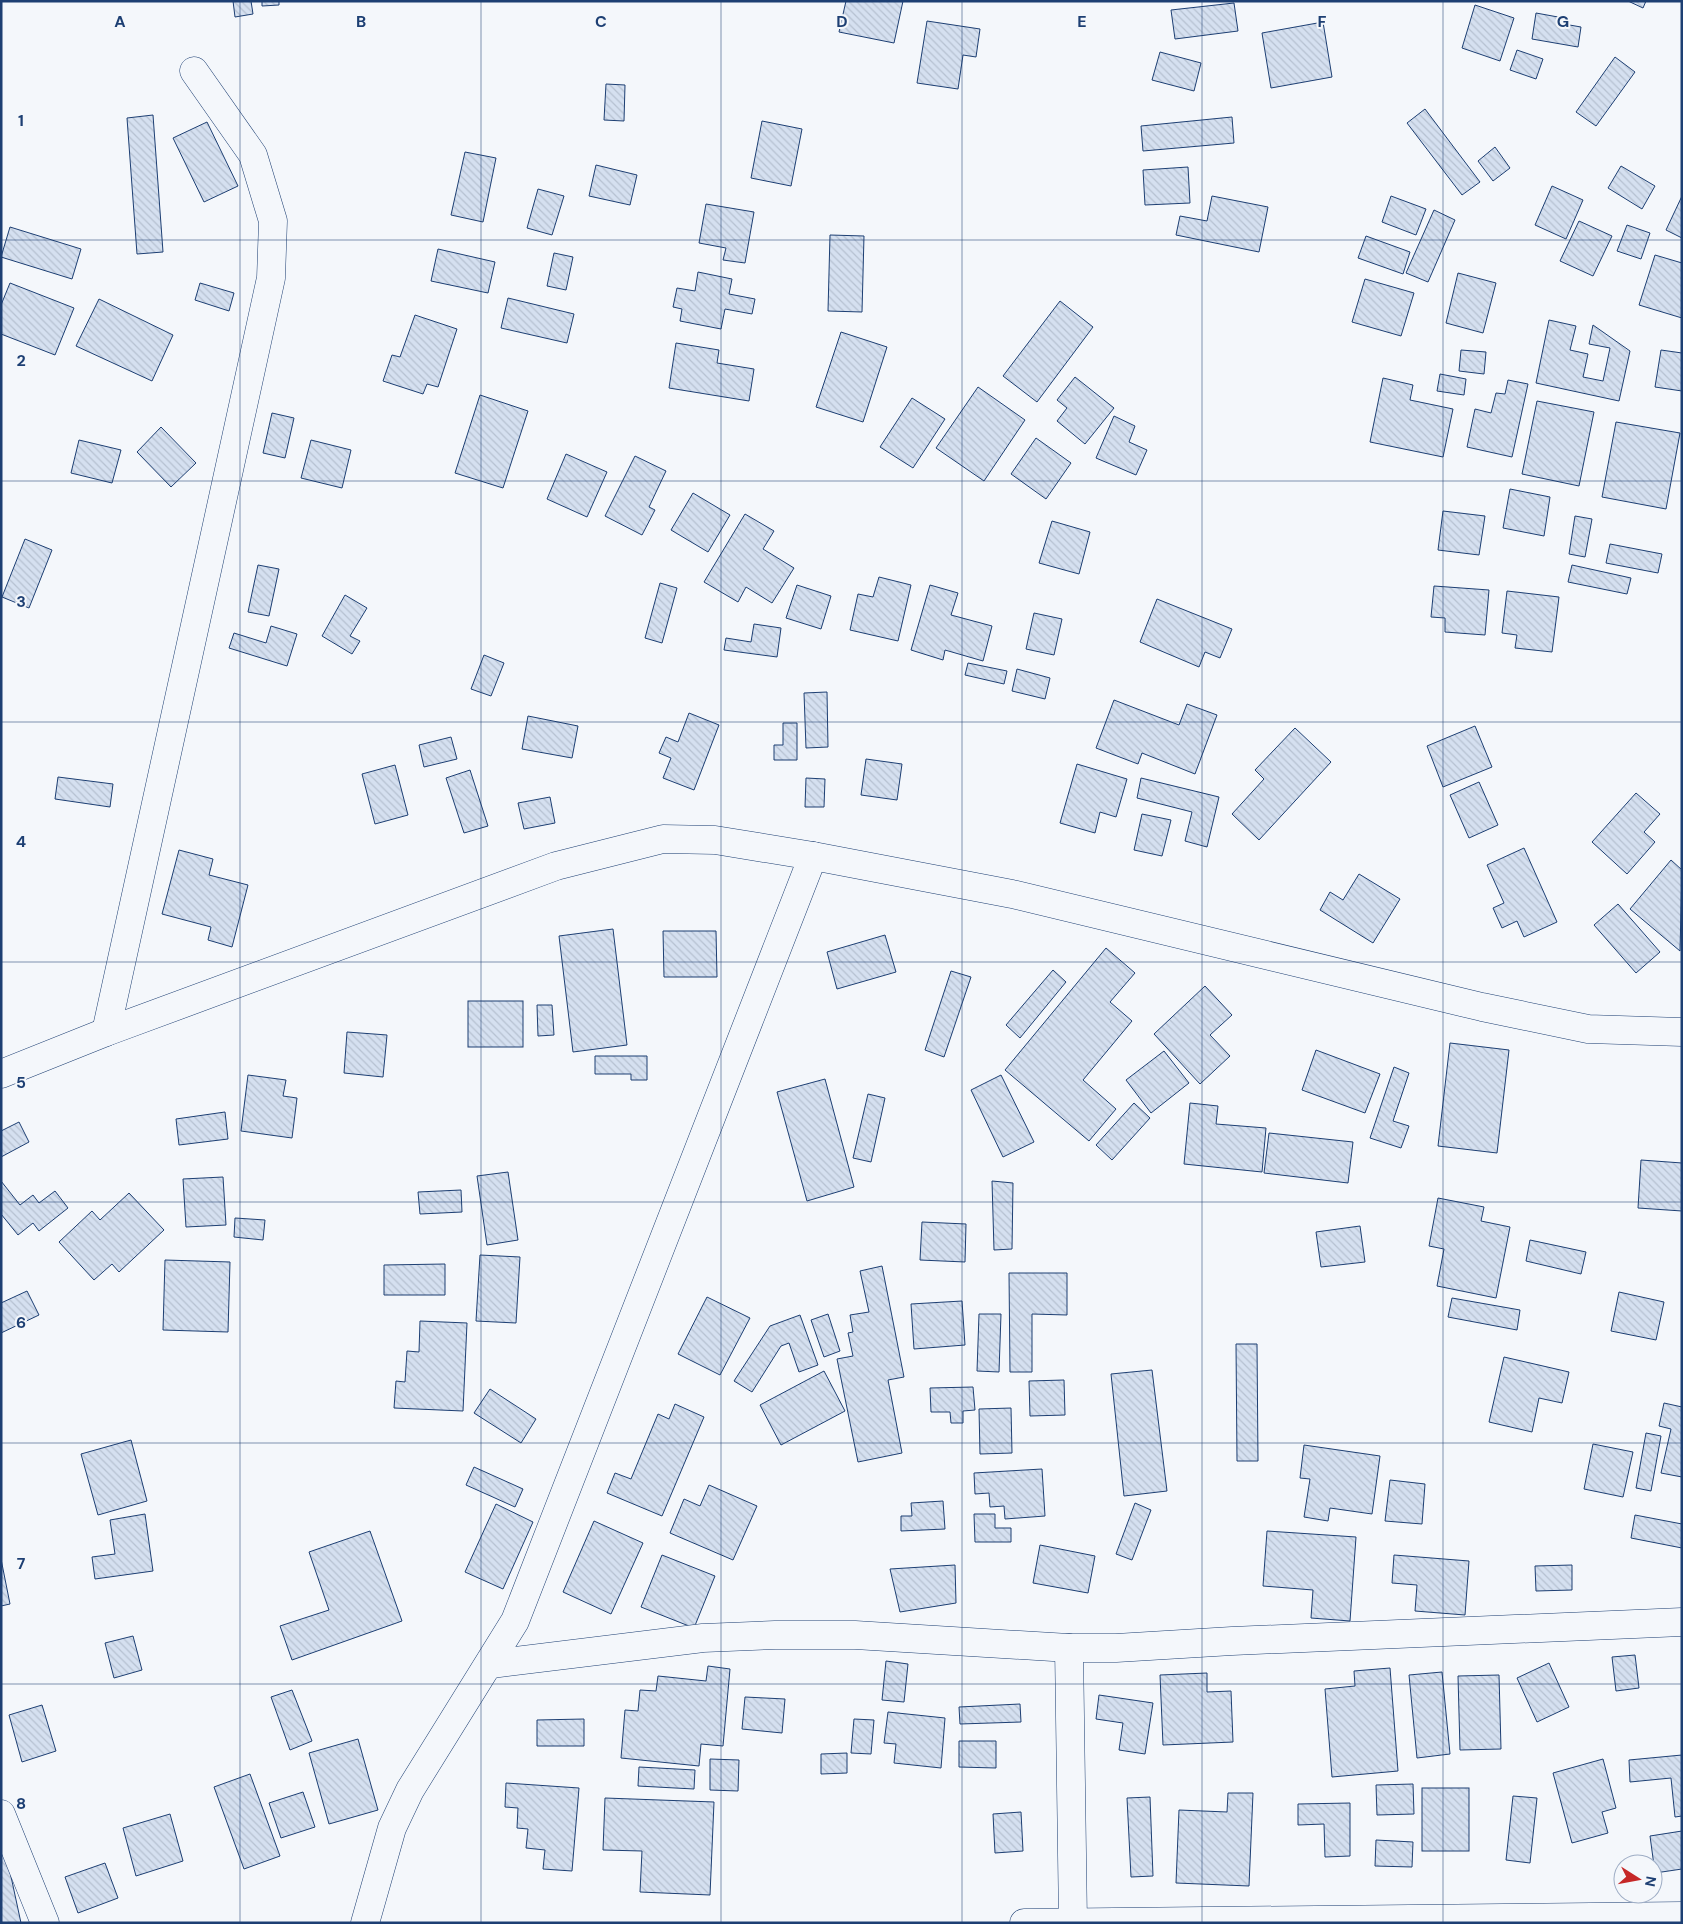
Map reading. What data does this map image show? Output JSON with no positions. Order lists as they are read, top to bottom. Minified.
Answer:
{"north":"right","grid":{"columns":["A","B","C","D","E","F","G"],"rows":["1","2","3","4","5","6","7","8"]}}
